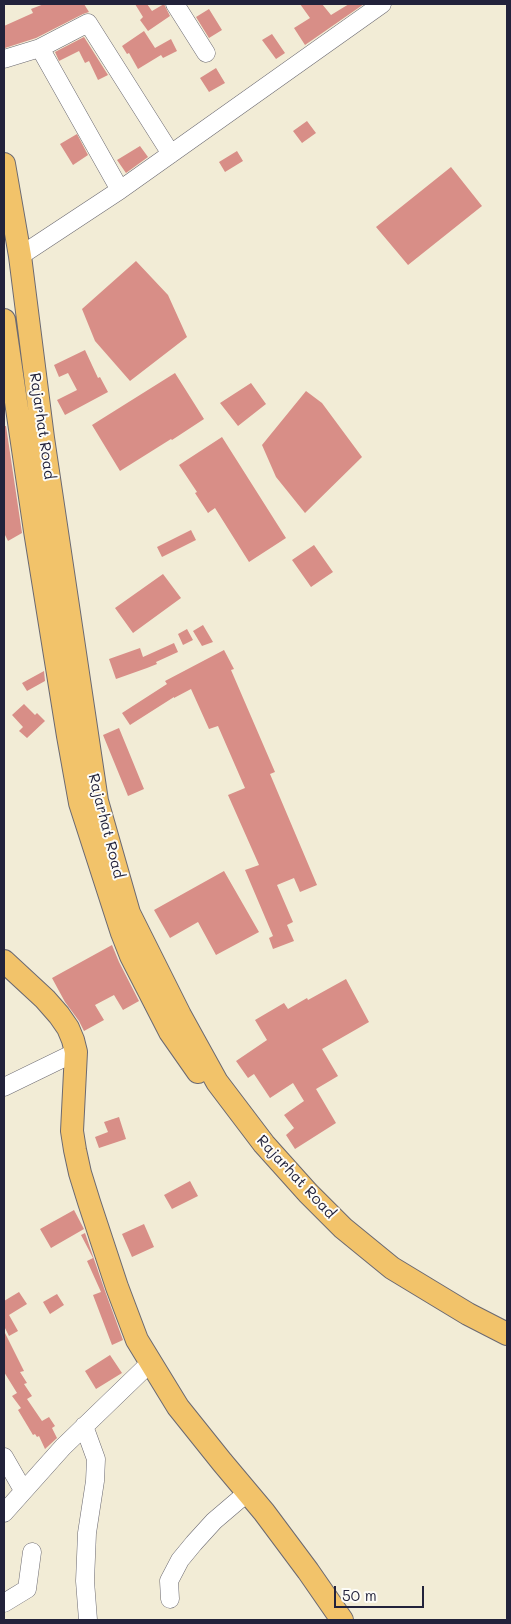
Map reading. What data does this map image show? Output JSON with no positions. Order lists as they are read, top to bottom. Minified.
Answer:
{"streets":{"main road":["Rajarhat Road"]},"scale_bar":"50 m"}
